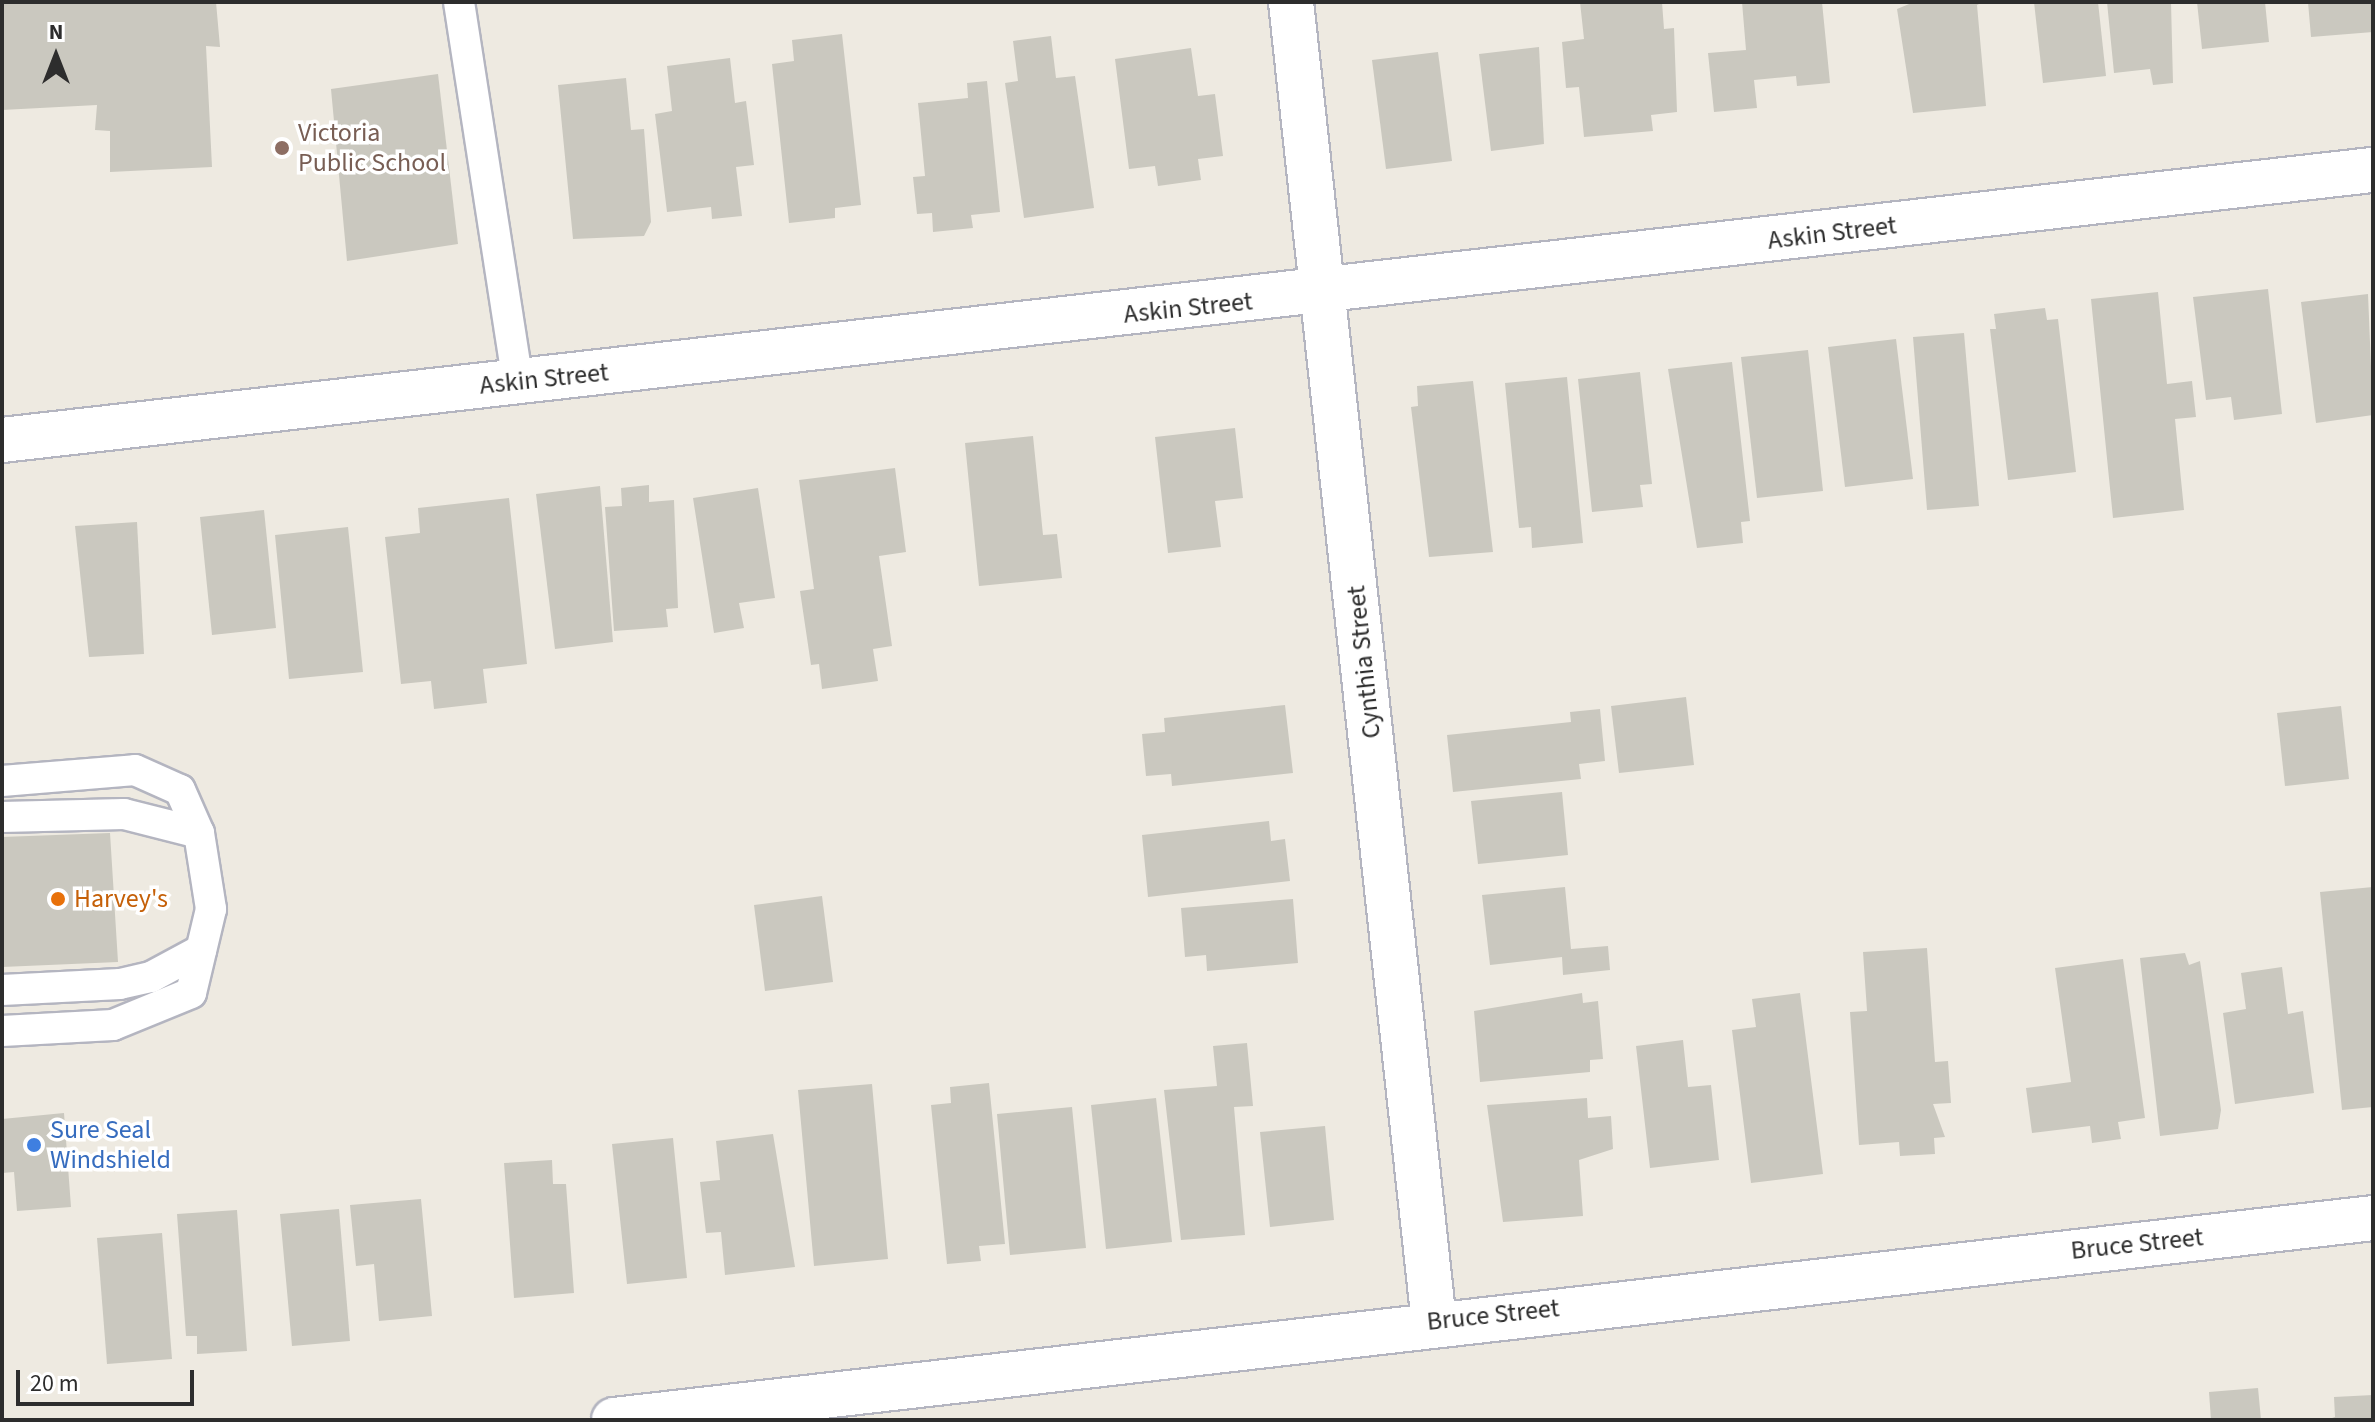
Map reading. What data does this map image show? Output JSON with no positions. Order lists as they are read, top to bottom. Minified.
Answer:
{"streets":{"street":["Askin Street","Cynthia Street","Bruce Street"]},"crossings":[["Askin Street","Cynthia Street"],["Cynthia Street","Bruce Street"]],"places":["Victoria Public School","Harvey's","Sure Seal Windshield"],"scale_bar":"20 m","north":"top"}
